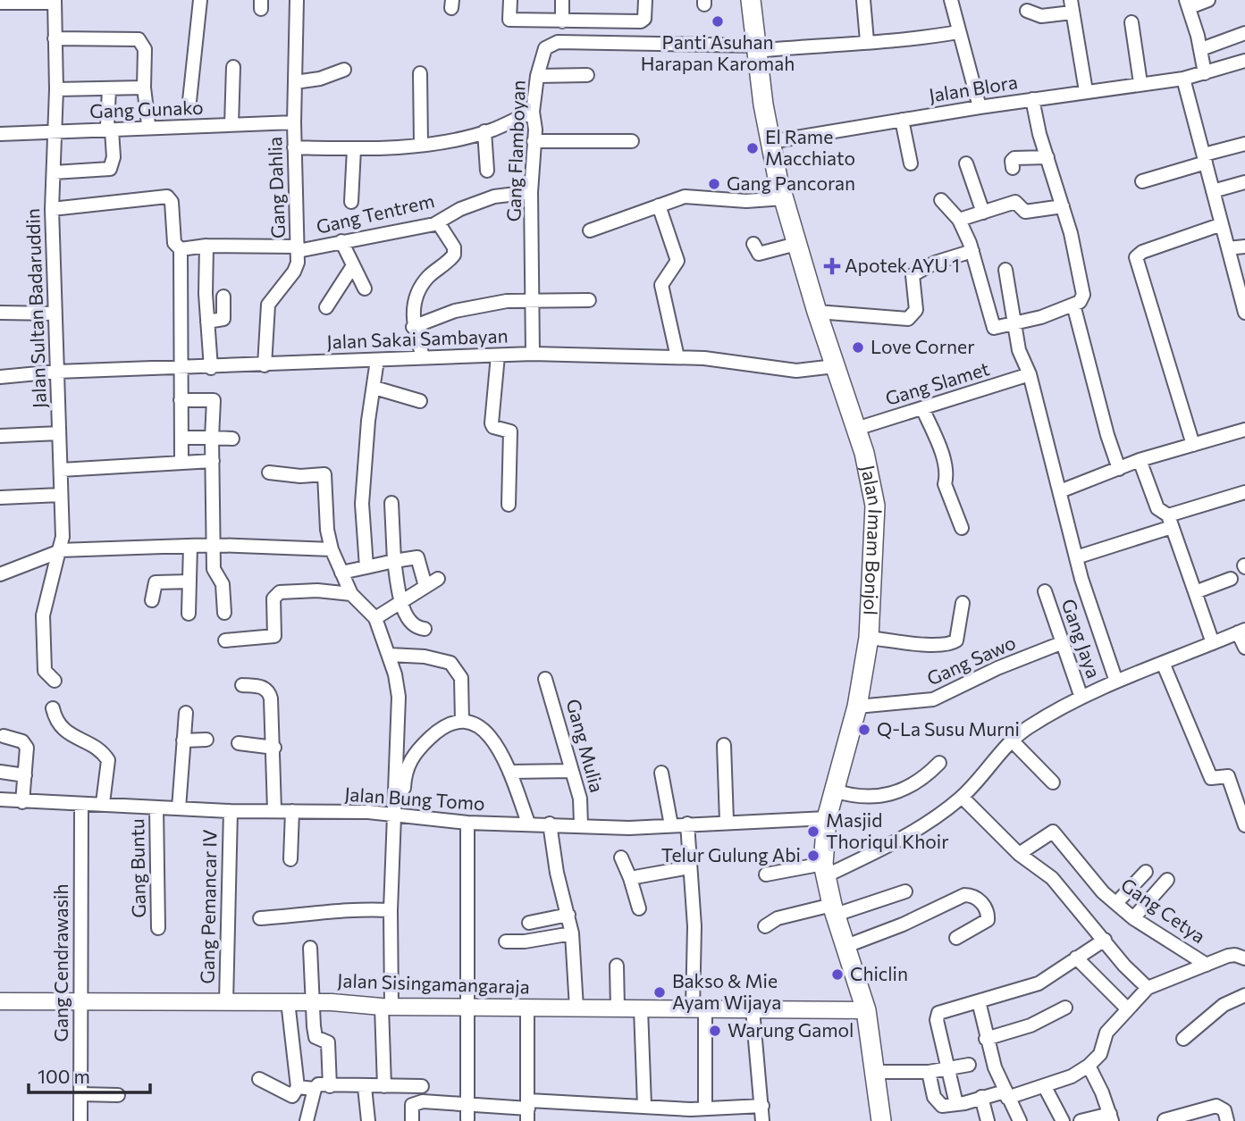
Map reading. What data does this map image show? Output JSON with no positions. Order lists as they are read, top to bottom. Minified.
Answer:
{"streets":{"highway":["Jalan Imam Bonjol"],"main road":["Jalan Sisingamangaraja"],"street":["Jalan Blora","Gang Gunako","Gang Flamboyan","Gang Dahlia","Gang Tentrem","Jalan Sultan Badaruddin","Jalan Sakai Sambayan","Gang Slamet","Gang Jaya","Gang Sawo","Gang Mulia","Jalan Bung Tomo","Gang Buntu","Gang Pemancar IV","Gang Cetya","Gang Cendrawasih"]},"crossings":[["Jalan Blora","Jalan Imam Bonjol"],["Gang Gunako","Gang Dahlia"],["Gang Gunako","Jalan Sultan Badaruddin"],["Gang Flamboyan","Gang Tentrem"],["Gang Flamboyan","Jalan Sakai Sambayan"],["Gang Flamboyan","Jalan Imam Bonjol"],["Gang Dahlia","Gang Tentrem"],["Gang Dahlia","Jalan Sakai Sambayan"],["Jalan Sultan Badaruddin","Jalan Sakai Sambayan"],["Jalan Sakai Sambayan","Jalan Imam Bonjol"],["Gang Slamet","Jalan Imam Bonjol"],["Jalan Imam Bonjol","Gang Sawo"],["Jalan Imam Bonjol","Jalan Bung Tomo"],["Jalan Imam Bonjol","Jalan Sisingamangaraja"],["Gang Jaya","Gang Sawo"],["Gang Mulia","Jalan Bung Tomo"],["Jalan Bung Tomo","Gang Buntu"],["Jalan Bung Tomo","Gang Pemancar IV"],["Jalan Bung Tomo","Gang Cendrawasih"],["Gang Pemancar IV","Jalan Sisingamangaraja"],["Gang Cendrawasih","Jalan Sisingamangaraja"]],"places":{"other":["Panti Asuhan Harapan Karomah","El Rame Macchiato","Gang Pancoran","Love Corner","Q-La Susu Murni","Masjid Thoriqul Khoir","Telur Gulung Abi","Chiclin","Bakso & Mie Ayam Wijaya","Warung Gamol"],"health":["Apotek AYU 1"]},"scale_bar":"100 m"}
